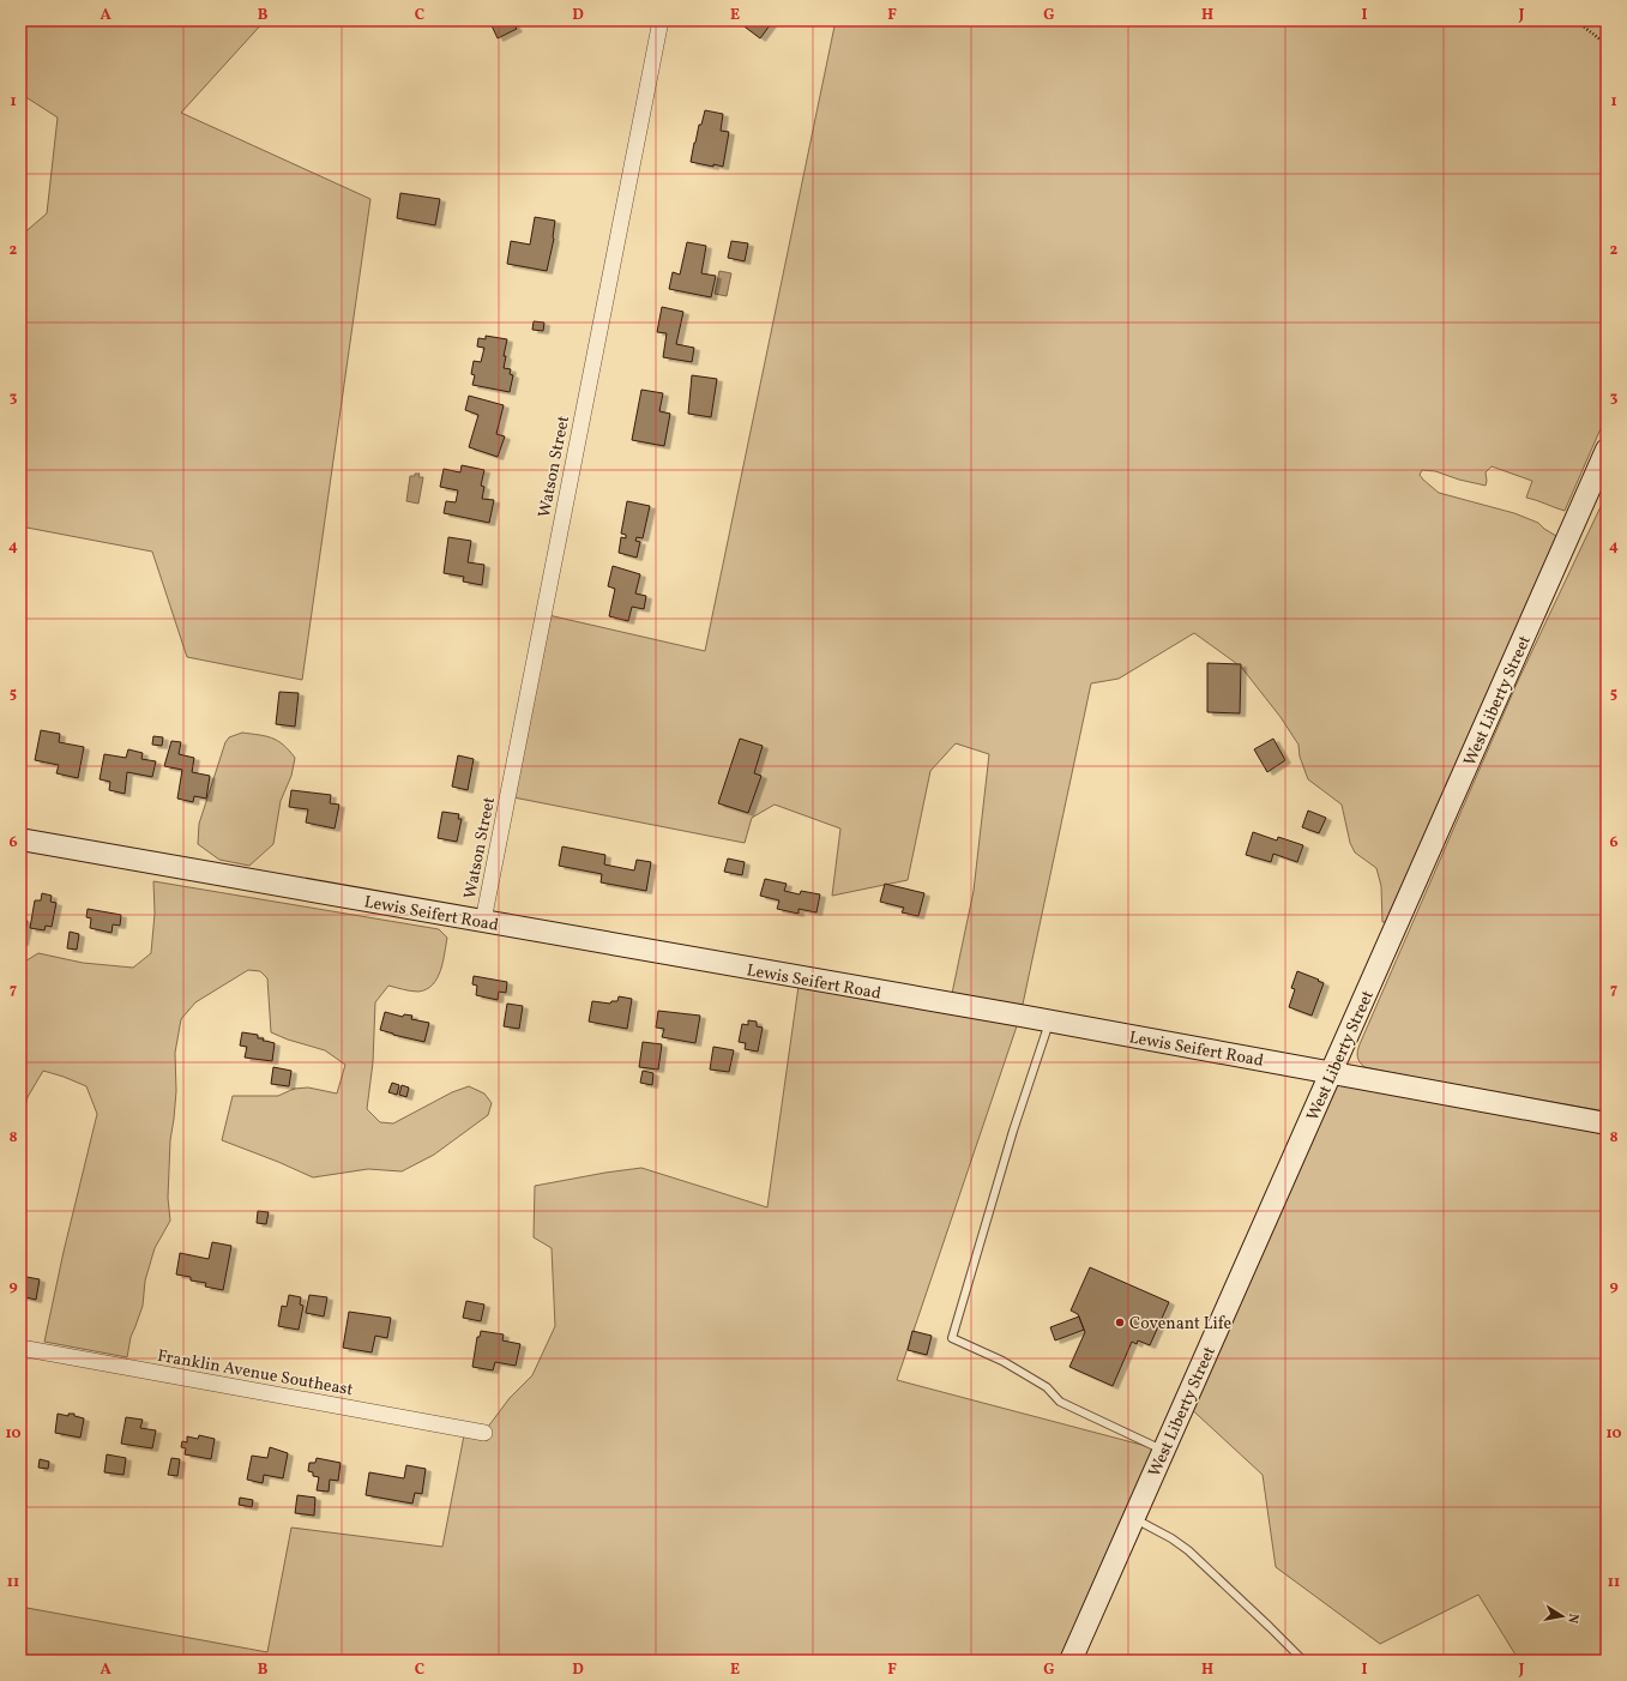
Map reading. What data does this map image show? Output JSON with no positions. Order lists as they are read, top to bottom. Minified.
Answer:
{"streets":{"street":["Watson Street","West Liberty Street","Lewis Seifert Road","Franklin Avenue Southeast"]},"crossings":[["Watson Street","Lewis Seifert Road"],["West Liberty Street","Lewis Seifert Road"]],"places":["Covenant Life"],"north":"right","grid":{"columns":["A","B","C","D","E","F","G","H","I","J"],"rows":["1","2","3","4","5","6","7","8","9","10","11"]}}
